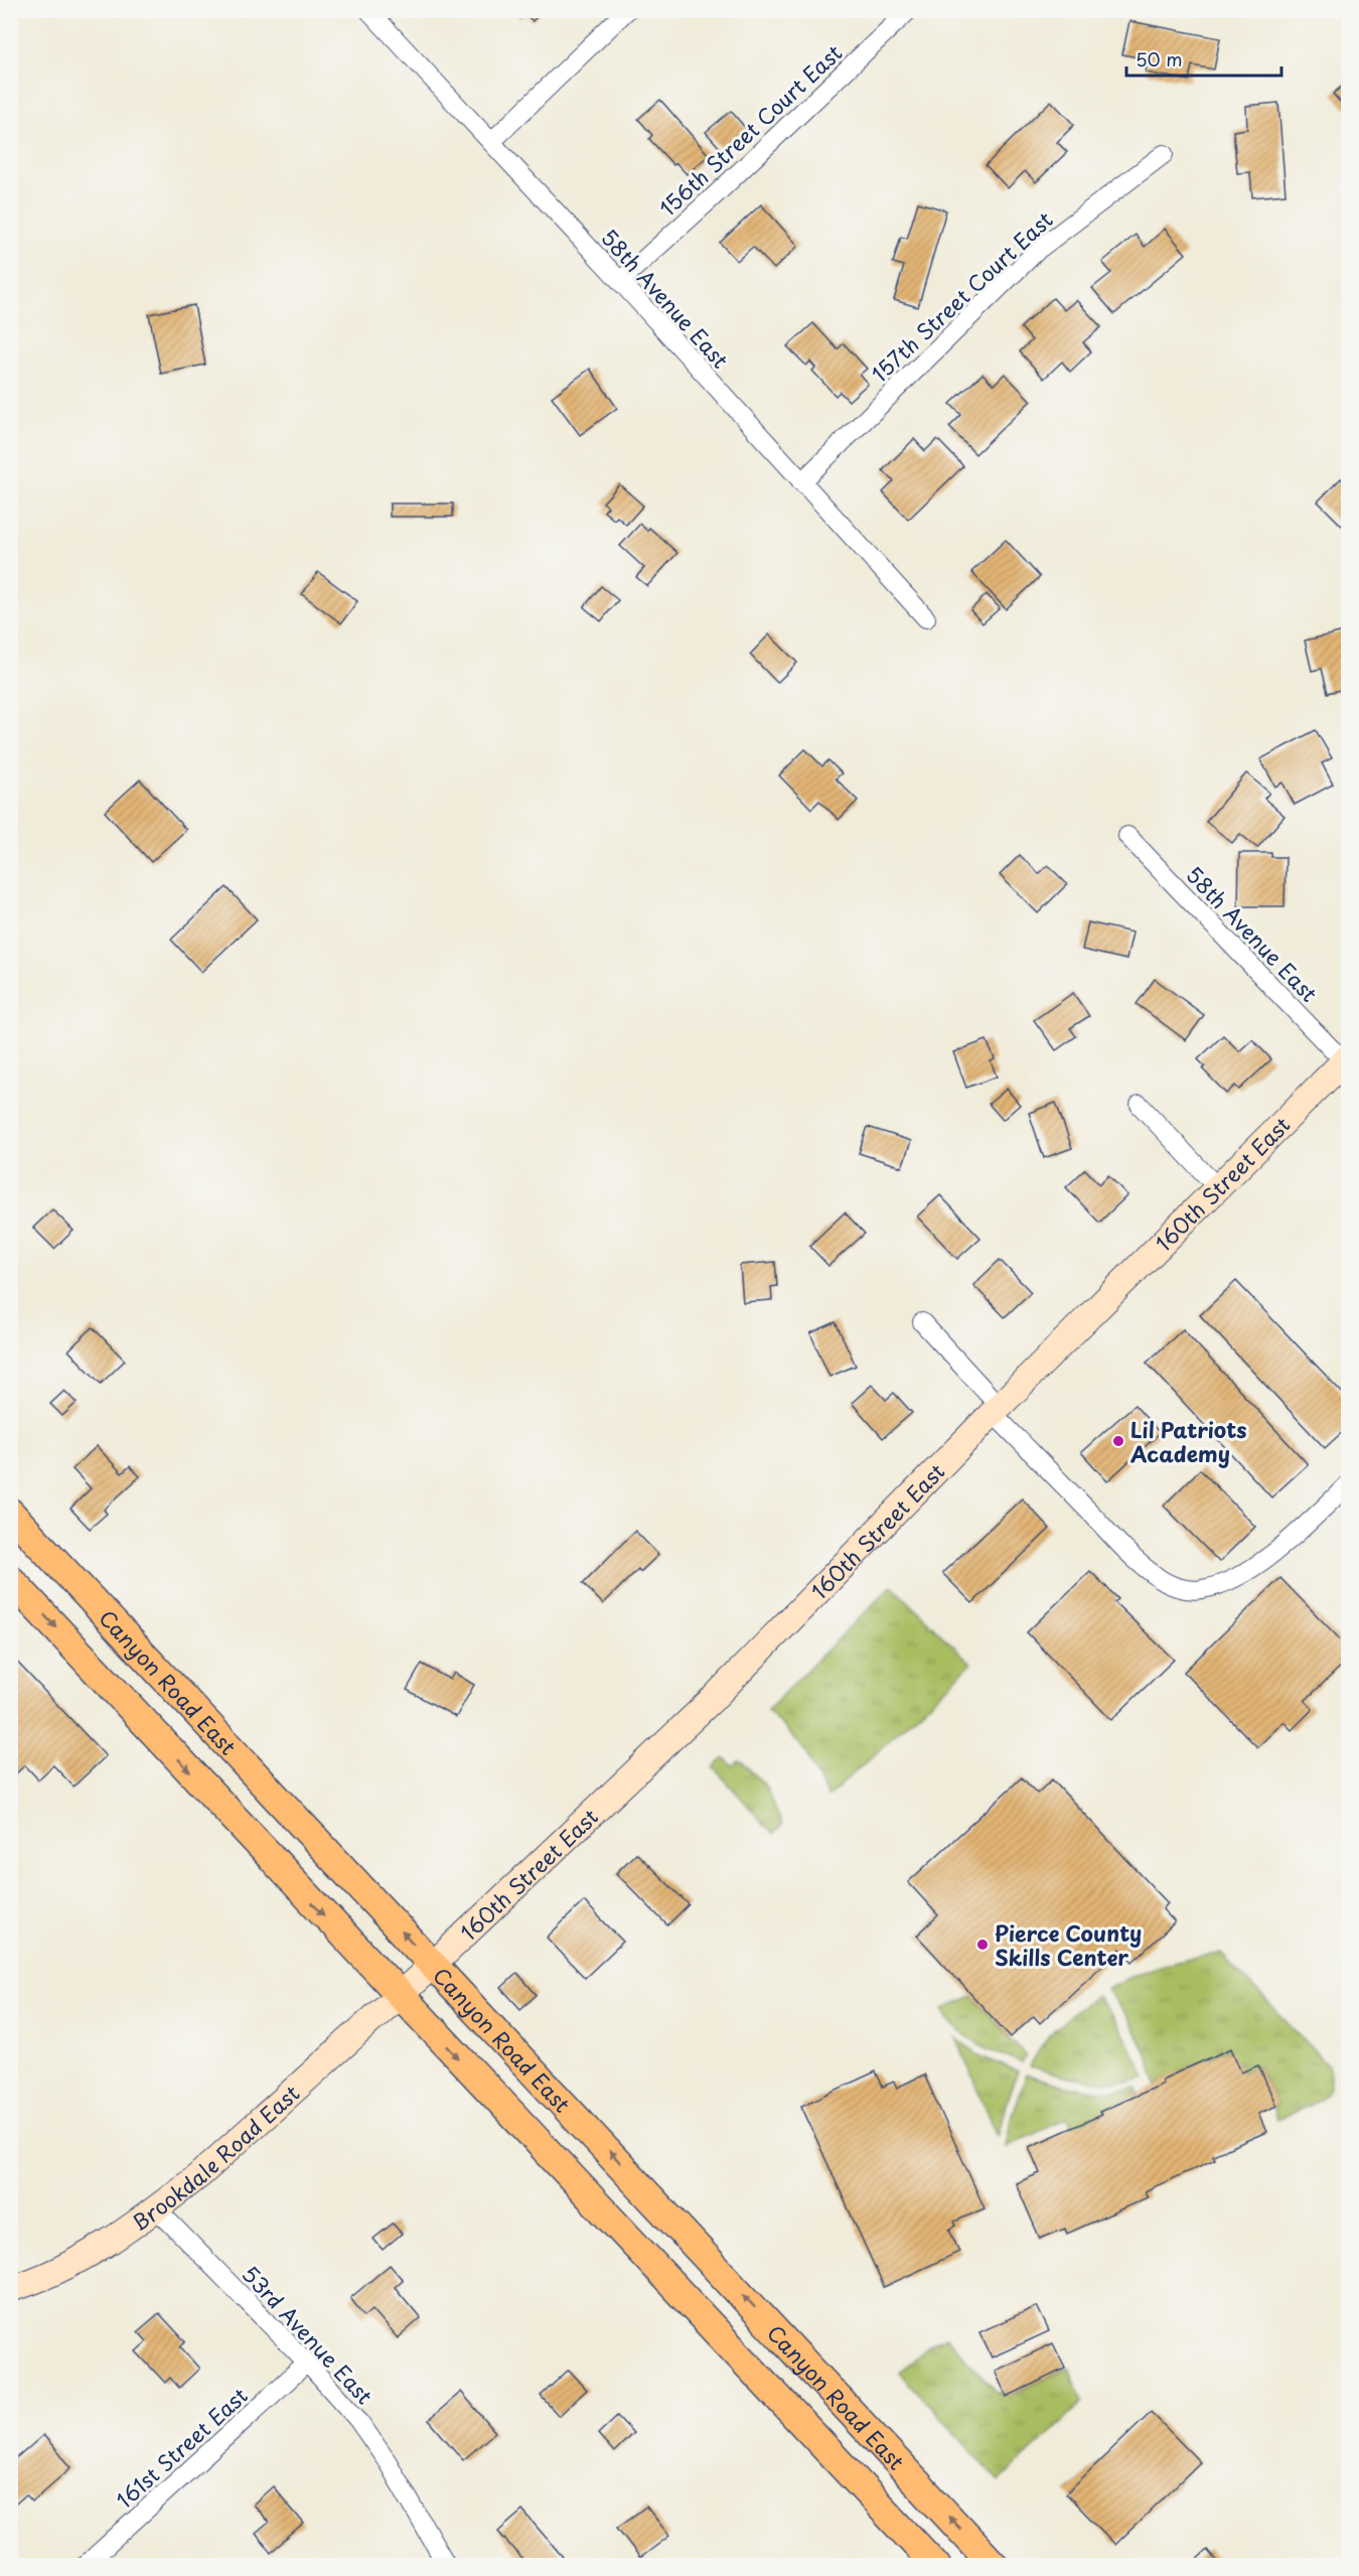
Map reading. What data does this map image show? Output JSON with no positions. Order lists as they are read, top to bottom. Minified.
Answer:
{"streets":{"main road":["160th Street East","Canyon Road East","Brookdale Road East"],"street":["156th Street Court East","157th Street Court East","58th Avenue East","53rd Avenue East","161st Street East"]},"crossings":[["156th Street Court East","58th Avenue East"],["157th Street Court East","58th Avenue East"],["58th Avenue East","160th Street East"],["160th Street East","Canyon Road East"],["160th Street East","Brookdale Road East"],["Canyon Road East","Brookdale Road East"],["Brookdale Road East","53rd Avenue East"],["53rd Avenue East","161st Street East"]],"places":["Lil Patriots Academy","Pierce County Skills Center"],"scale_bar":"50 m"}
